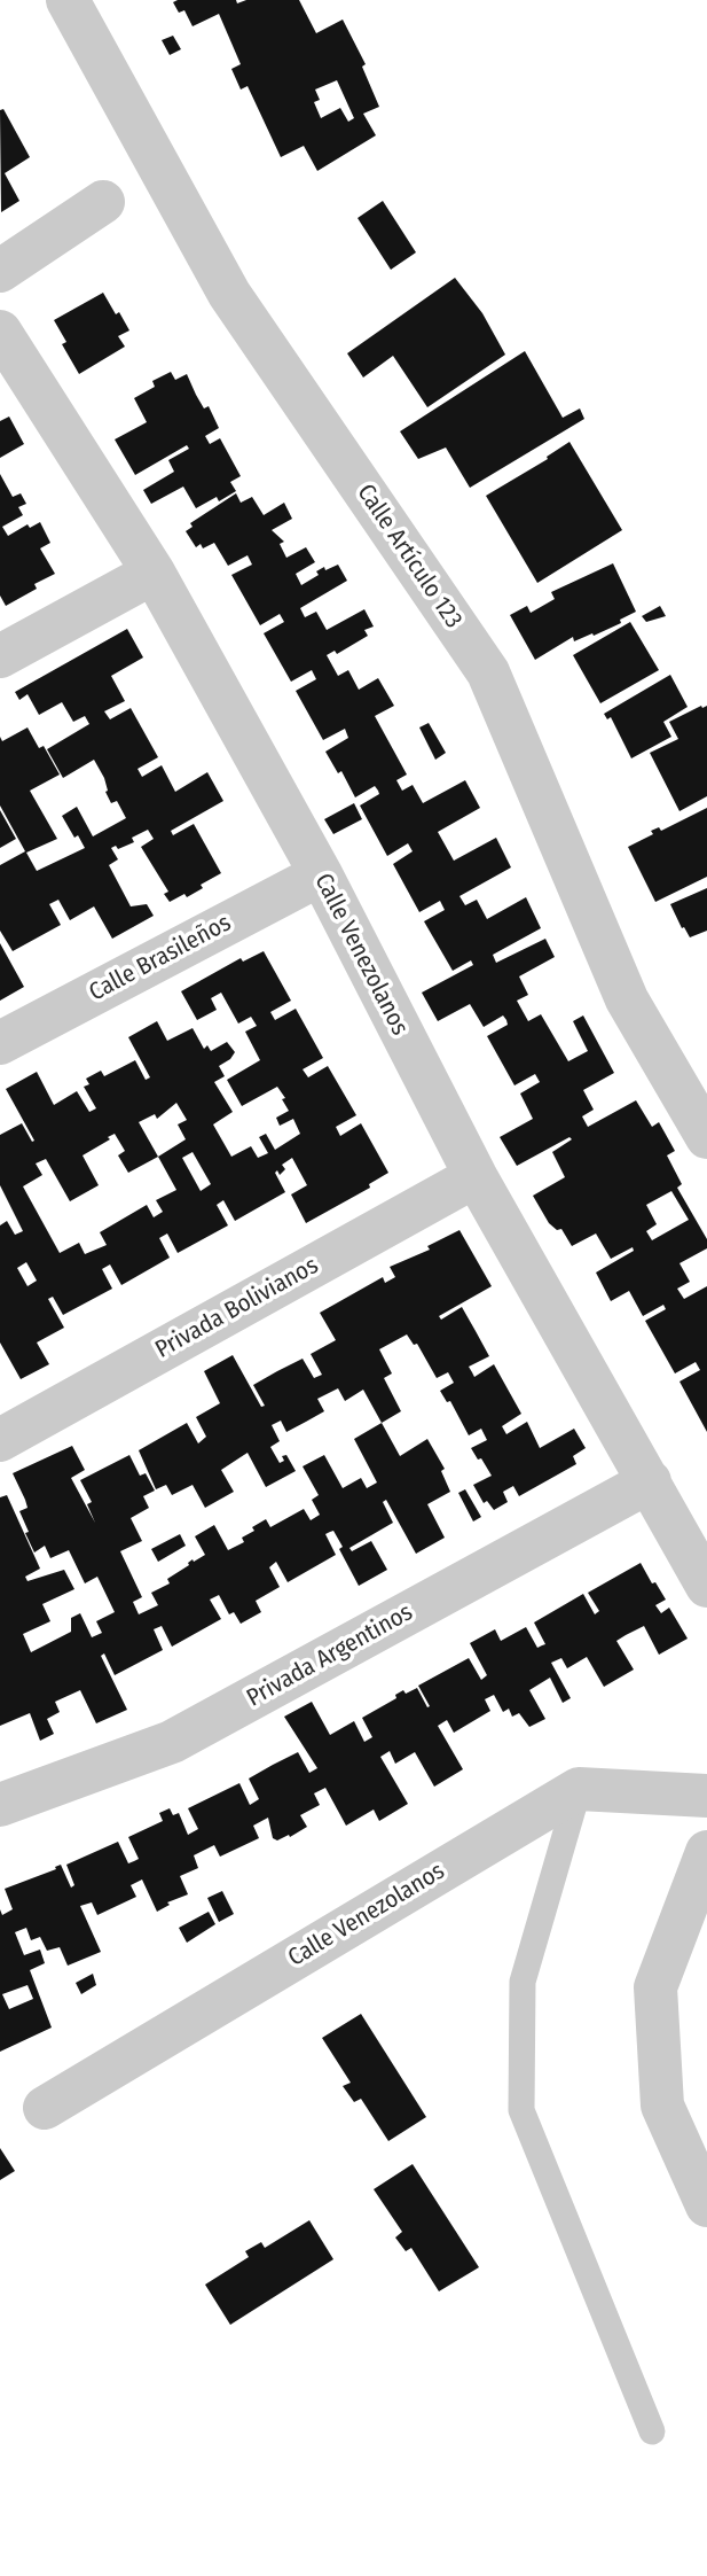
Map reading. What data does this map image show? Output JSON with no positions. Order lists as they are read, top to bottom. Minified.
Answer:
{"streets":{"street":["Calle Artículo 123","Calle Venezolanos","Calle Brasileños","Privada Bolivianos","Privada Argentinos"]},"crossings":[["Calle Venezolanos","Calle Brasileños"],["Calle Venezolanos","Privada Bolivianos"],["Calle Venezolanos","Privada Argentinos"]]}
